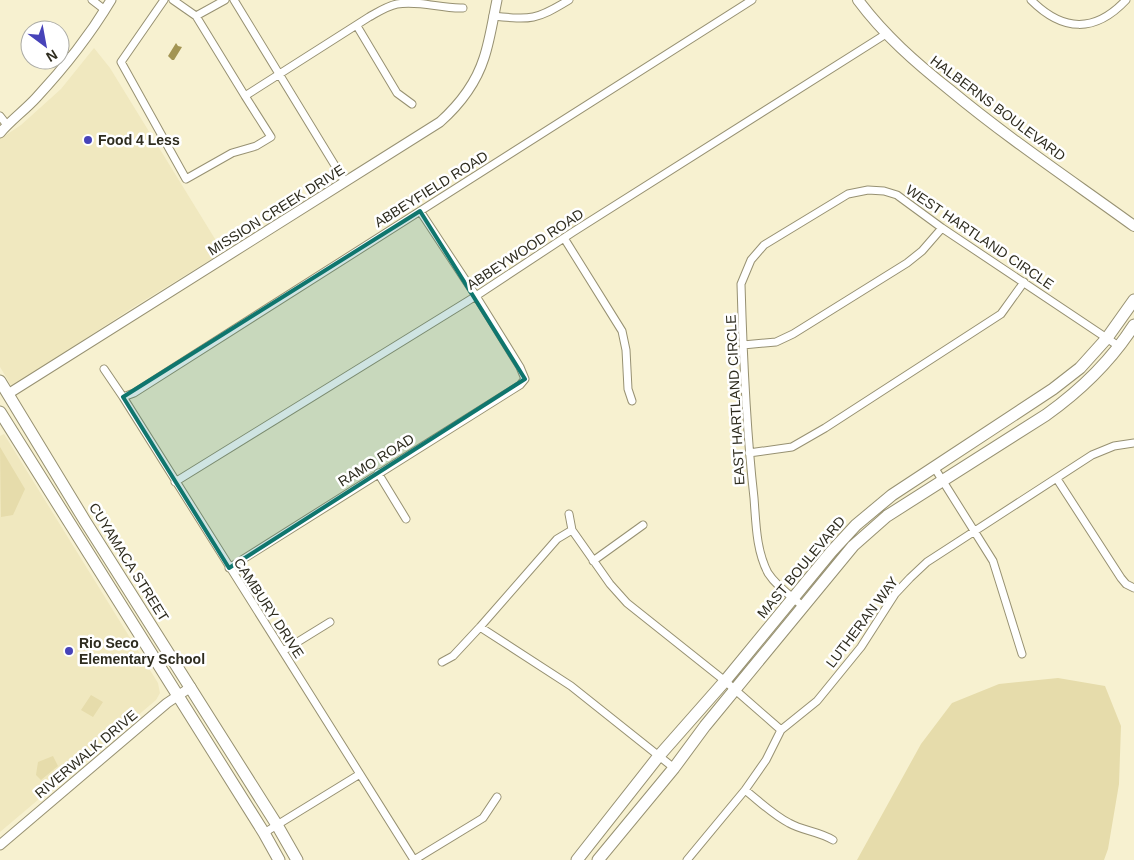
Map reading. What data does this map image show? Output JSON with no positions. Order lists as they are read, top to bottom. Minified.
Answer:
{"streets":{"main road":["HALBERNS BOULEVARD","CUYAMACA STREET","MAST BOULEVARD"],"street":["ABBEYFIELD ROAD","MISSION CREEK DRIVE","WEST HARTLAND CIRCLE","ABBEYWOOD ROAD","EAST HARTLAND CIRCLE","RAMO ROAD","CAMBURY DRIVE","LUTHERAN WAY","RIVERWALK DRIVE"]},"crossings":[["HALBERNS BOULEVARD","ABBEYWOOD ROAD"],["ABBEYFIELD ROAD","CAMBURY DRIVE"],["MISSION CREEK DRIVE","CUYAMACA STREET"],["WEST HARTLAND CIRCLE","EAST HARTLAND CIRCLE"],["WEST HARTLAND CIRCLE","MAST BOULEVARD"],["ABBEYWOOD ROAD","RAMO ROAD"],["ABBEYWOOD ROAD","CAMBURY DRIVE"],["EAST HARTLAND CIRCLE","MAST BOULEVARD"],["RAMO ROAD","CAMBURY DRIVE"],["CUYAMACA STREET","RIVERWALK DRIVE"]],"places":["Food 4 Less","Rio Seco Elementary School"],"north":"bottom right"}
